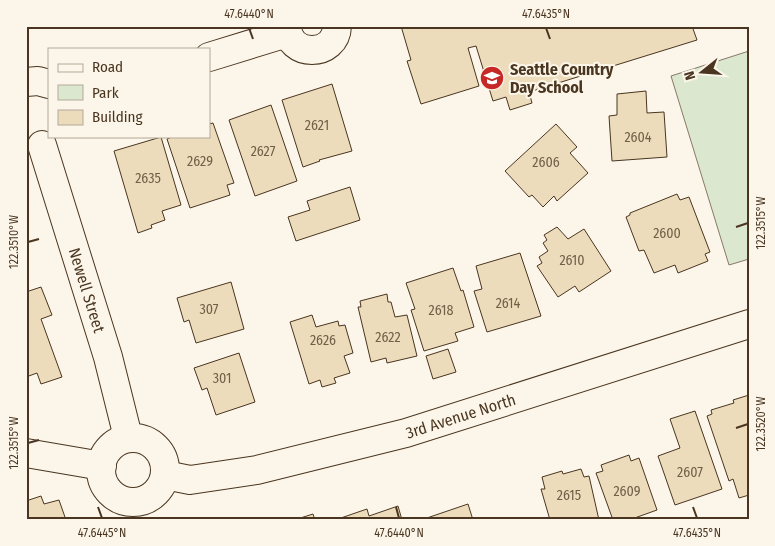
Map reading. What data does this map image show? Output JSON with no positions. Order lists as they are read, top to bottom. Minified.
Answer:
{"streets":{"street":["Newell Street","3rd Avenue North"]},"crossings":[["Newell Street","3rd Avenue North"]],"places":{"school or university":["Seattle Country Day School"]},"house_numbers":["2621","2604","2627","2629","2606","2635","2600","2610","2614","307","2618","2622","2626","301","2607","2609","2615"],"legend":["Road","Park","Building"],"north":"left","coordinates":["47.6440°N","47.6435°N","122.3515°W","122.3510°W","122.3520°W","47.6445°N"]}
